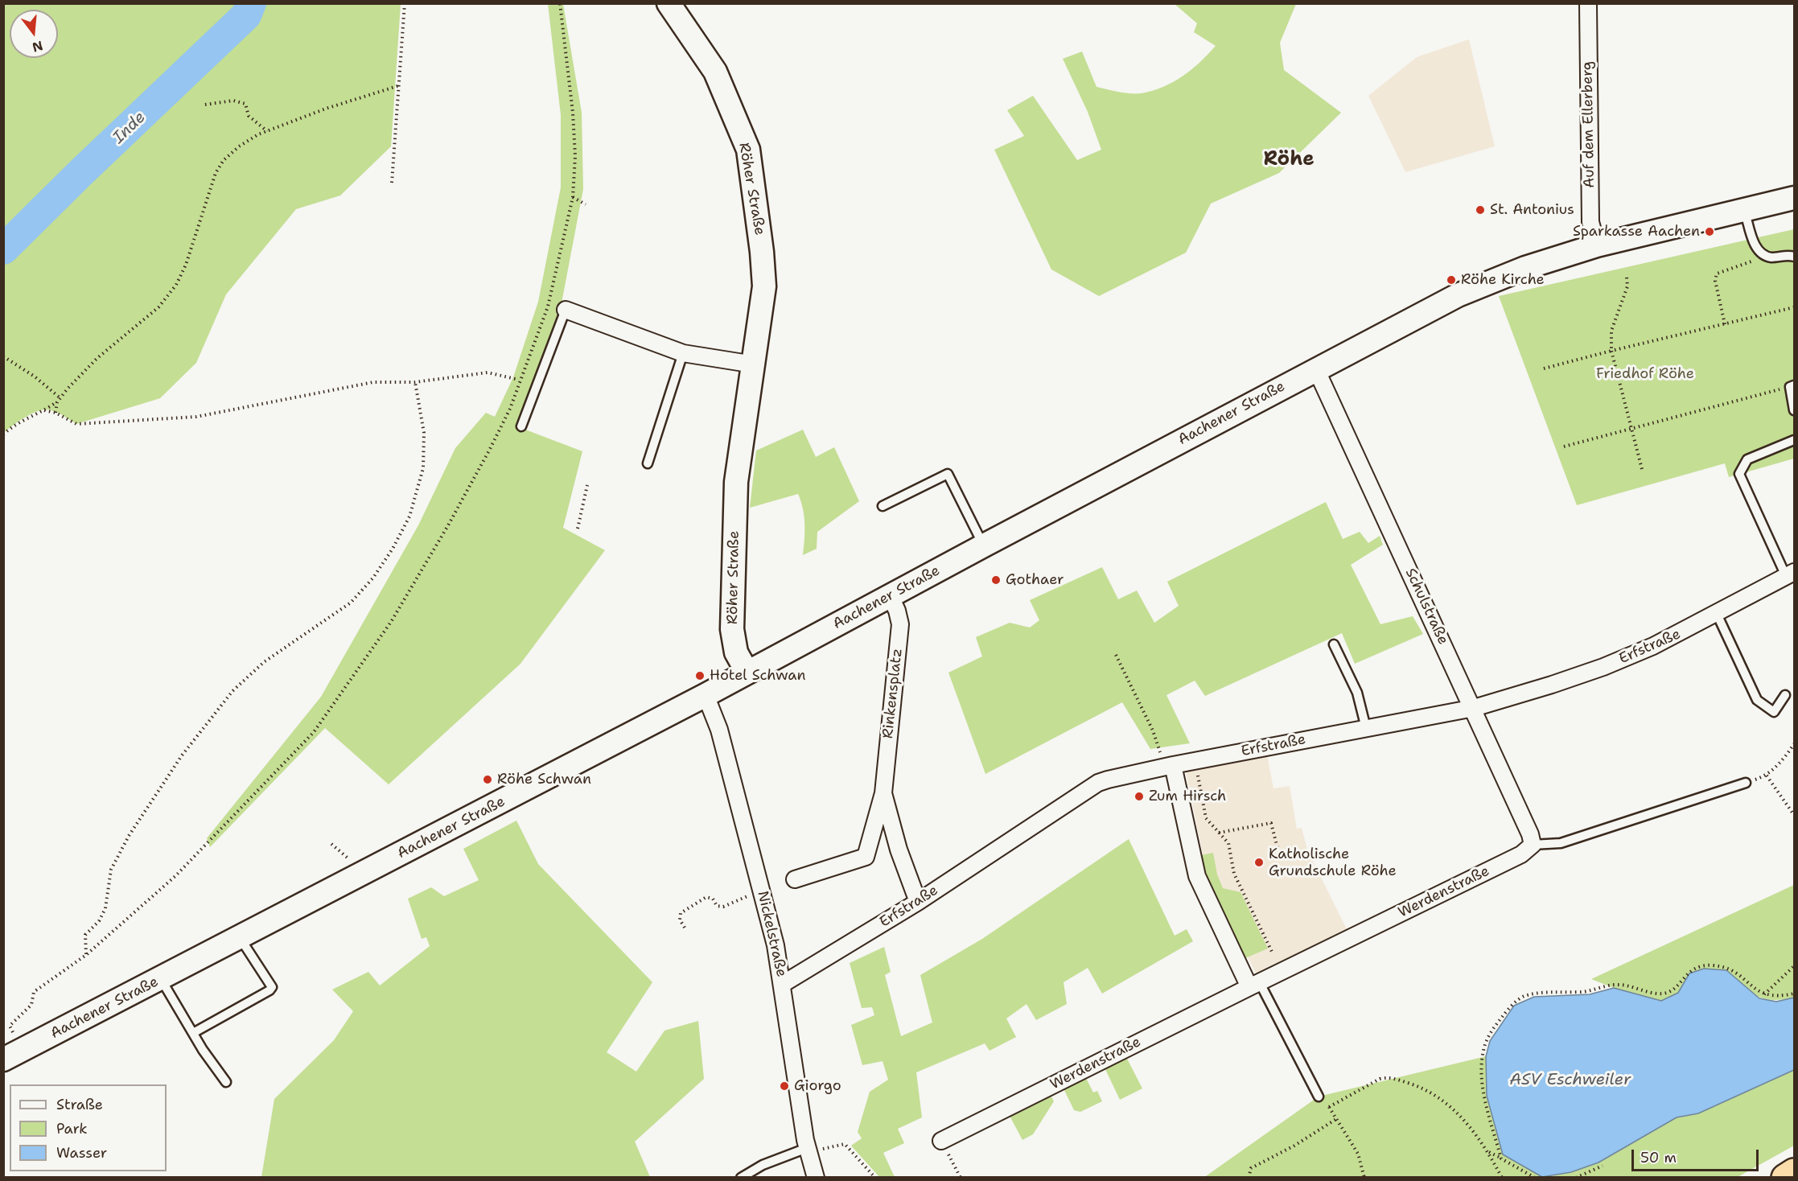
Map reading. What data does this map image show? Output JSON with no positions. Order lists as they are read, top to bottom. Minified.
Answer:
{"streets":{"main road":["Röher Straße","Aachener Straße"],"street":["Auf dem Ellerberg","Schulstraße","Erfstraße","Rinkensplatz","Werdenstraße","Nickelstraße"]},"crossings":[["Auf dem Ellerberg","Aachener Straße"],["Röher Straße","Aachener Straße"],["Aachener Straße","Schulstraße"],["Aachener Straße","Rinkensplatz"],["Aachener Straße","Nickelstraße"],["Schulstraße","Erfstraße"],["Schulstraße","Werdenstraße"],["Erfstraße","Rinkensplatz"],["Erfstraße","Nickelstraße"]],"districts":["Röhe"],"water":["Inde","ASV Eschweiler"],"parks":["Friedhof Röhe"],"places":["St. Antonius","Sparkasse Aachen","Röhe Kirche","Gothaer","Hotel Schwan","Röhe Schwan","Zum Hirsch","Katholische Grundschule Röhe","Giorgo"],"legend":["Straße","Park","Wasser"],"scale_bar":"50 m","north":"bottom"}
